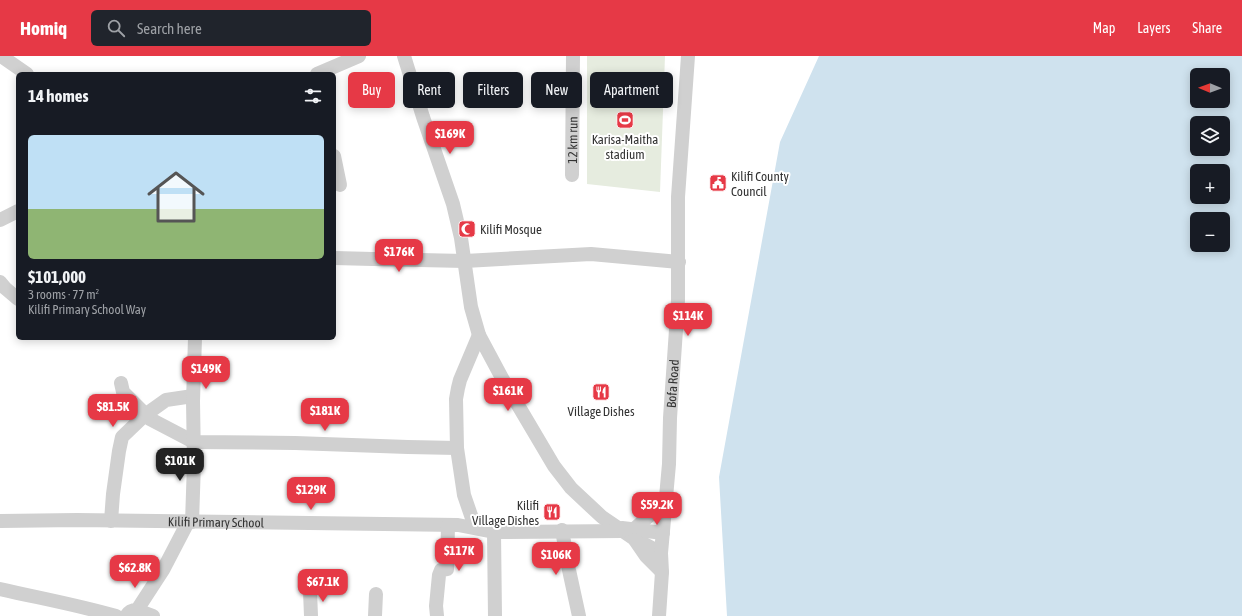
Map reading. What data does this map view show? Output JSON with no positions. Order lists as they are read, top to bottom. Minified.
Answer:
{"streets":{"street":["12 km run","Bofa Road","Kilifi Primary School"]},"crossings":[["Bofa Road","Kilifi Primary School"]],"places":{"sports":["Karisa-Maitha stadium"],"public building":["Kilifi County Council"],"mosque":["Kilifi Mosque"],"restaurant":["Village Dishes","Kilifi Village Dishes"]},"north":"left","page":{"header":"Homiq","search":"Search here","nav":["Map","Layers","Share"],"map_buttons":["+","−"],"chip":["Buy","Rent","Filters","New","Apartment"],"heading":"14 homes","list":[{"name":"$101,000","note":"3 rooms · 77 m² · Kilifi Primary School Way"}],"price":["$169K","$176K","$114K","$149K","$161K","$81.5K","$181K","$101K","$129K","$59.2K","$117K","$106K","$62.8K","$67.1K"]}}
